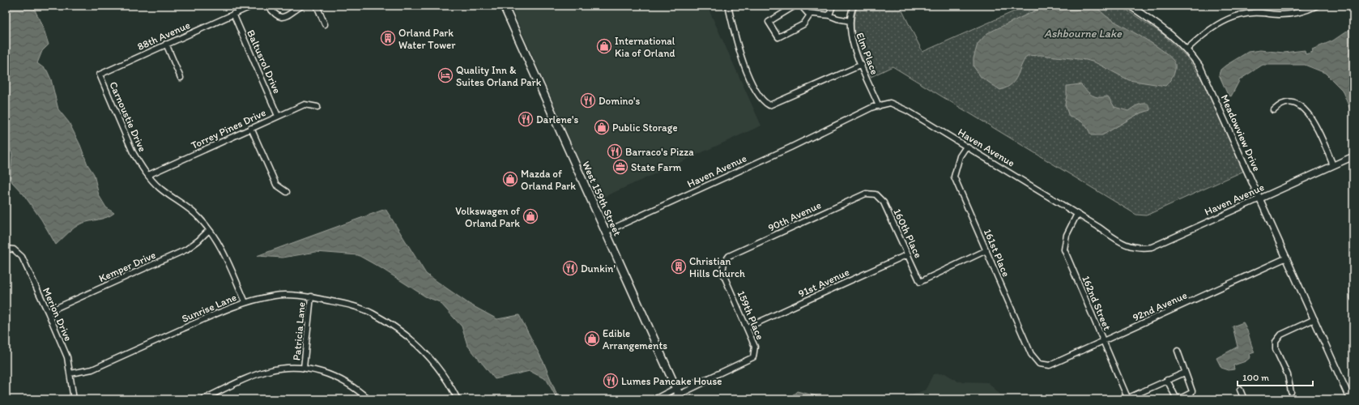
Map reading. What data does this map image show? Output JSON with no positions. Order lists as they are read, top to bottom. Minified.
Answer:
{"streets":{"main road":["West 159th Street"],"street":["88th Avenue","Elm Place","Baltusrol Drive","Carnoustie Drive","Torrey Pines Drive","Meadowview Drive","Haven Avenue","90th Avenue","160th Place","161st Place","Kemper Drive","91st Avenue","162nd Street","92nd Avenue","Sunrise Lane","Merion Drive","159th Place","Patricia Lane"]},"crossings":[["88th Avenue","Baltusrol Drive"],["88th Avenue","Carnoustie Drive"],["Elm Place","Haven Avenue"],["Baltusrol Drive","Torrey Pines Drive"],["Carnoustie Drive","Torrey Pines Drive"],["Carnoustie Drive","Kemper Drive"],["Carnoustie Drive","Sunrise Lane"],["Meadowview Drive","Haven Avenue"],["Meadowview Drive","92nd Avenue"],["Haven Avenue","West 159th Street"],["Haven Avenue","161st Place"],["Haven Avenue","162nd Street"],["90th Avenue","160th Place"],["90th Avenue","159th Place"],["160th Place","161st Place"],["160th Place","91st Avenue"],["161st Place","92nd Avenue"],["Kemper Drive","Merion Drive"],["91st Avenue","159th Place"],["162nd Street","92nd Avenue"],["Sunrise Lane","Merion Drive"],["Sunrise Lane","Patricia Lane"]],"water":["Ashbourne Lake"],"places":{"building":["Orland Park Water Tower","Christian Hills Church"],"shop":["International Kia of Orland","Public Storage","Mazda of Orland Park","Volkswagen of Orland Park","Edible Arrangements"],"hotel":["Quality Inn & Suites Orland Park"],"restaurant":["Domino's","Darlene's","Barraco's Pizza","Dunkin'","Lumes Pancake House"],"office":["State Farm"]},"scale_bar":"100 m"}
